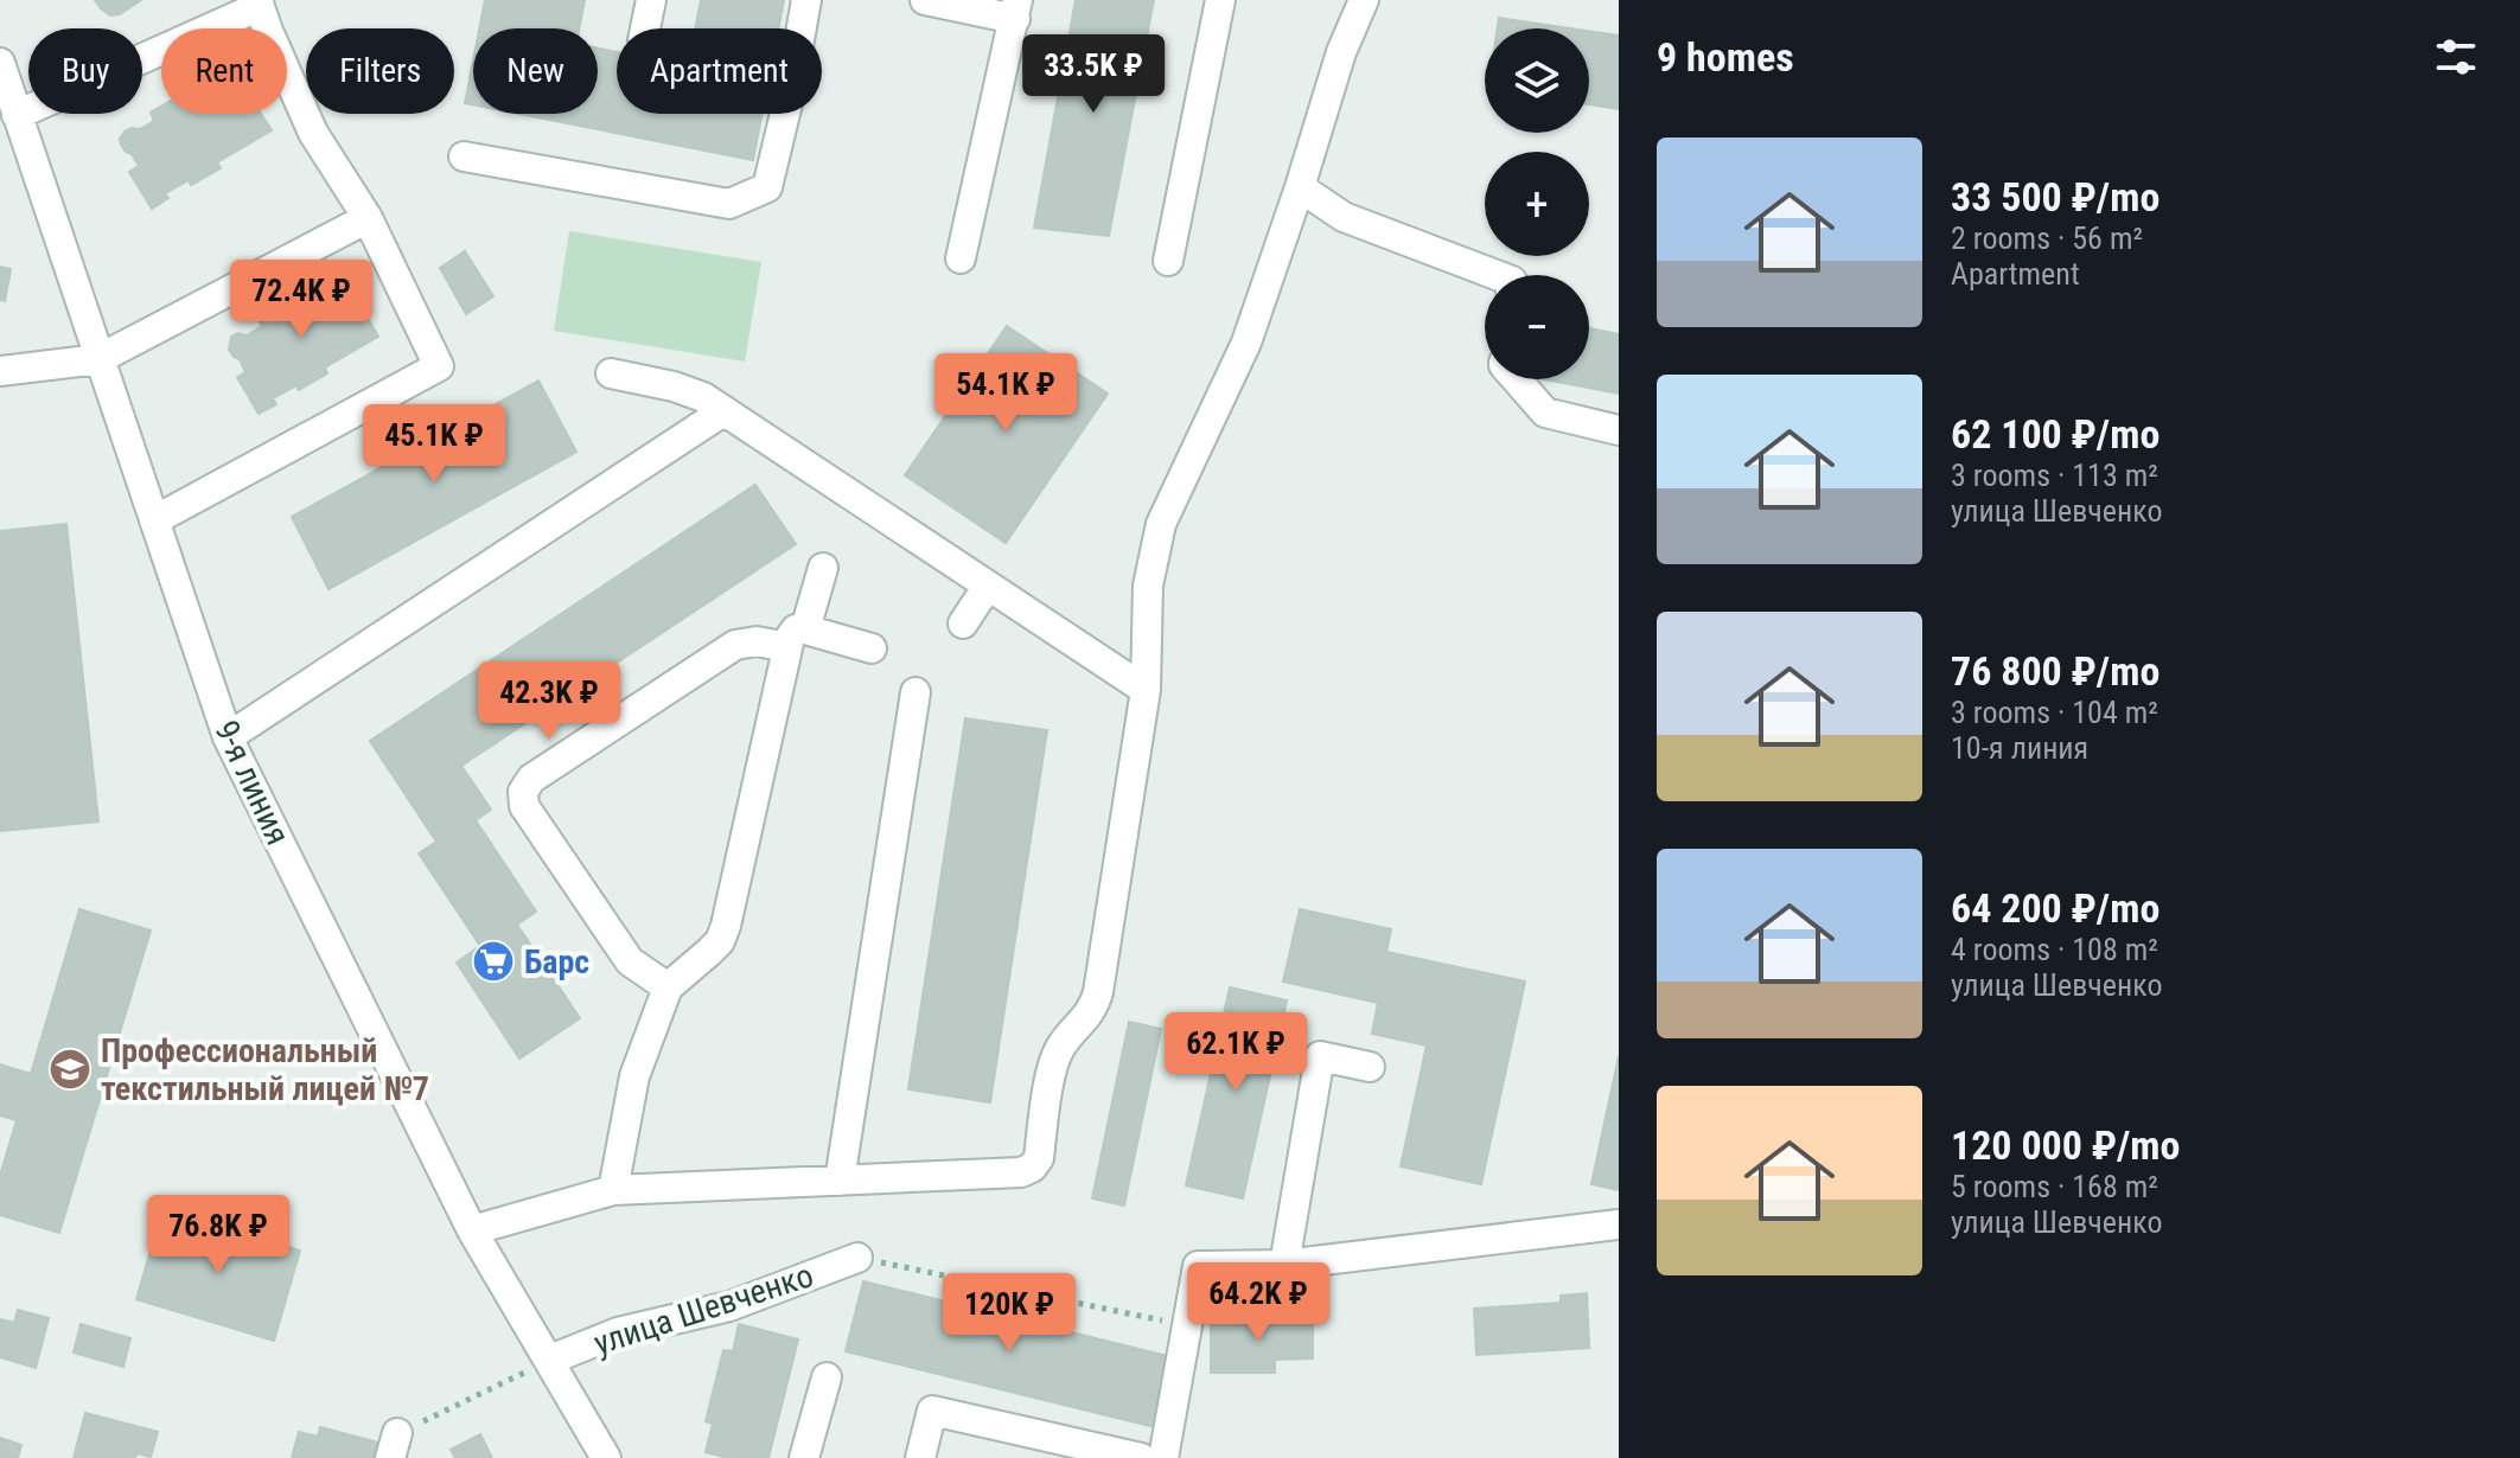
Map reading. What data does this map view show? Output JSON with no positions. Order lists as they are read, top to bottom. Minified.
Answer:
{"streets":{"street":["9-я линия","улица Шевченко"]},"crossings":[["9-я линия","улица Шевченко"]],"places":{"supermarket":["Барс"],"school or university":["Профессиональный текстильный лицей №7"]},"page":{"heading":"9 homes","map_buttons":["+","−"],"chip":["Buy","Rent","Filters","New","Apartment"],"price":["33.5K ₽","72.4K ₽","54.1K ₽","45.1K ₽","42.3K ₽","62.1K ₽","76.8K ₽","64.2K ₽","120K ₽"],"list":[{"name":"33 500 ₽/mo","note":"2 rooms · 56 m² · Apartment"},{"name":"62 100 ₽/mo","note":"3 rooms · 113 m² · улица Шевченко"},{"name":"76 800 ₽/mo","note":"3 rooms · 104 m² · 10-я линия"},{"name":"64 200 ₽/mo","note":"4 rooms · 108 m² · улица Шевченко"},{"name":"120 000 ₽/mo","note":"5 rooms · 168 m² · улица Шевченко"}]}}
